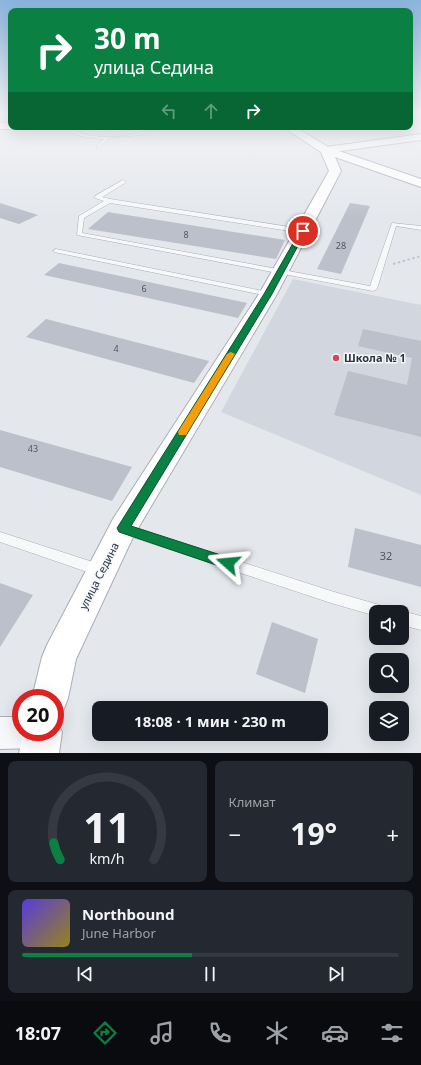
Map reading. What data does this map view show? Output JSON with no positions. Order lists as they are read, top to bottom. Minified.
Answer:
{"streets":{"street":["улица Седина"]},"places":["Школа № 1"],"house_numbers":["8","28","6","4","43","32"],"page":{"turn":["30 m","улица Седина"],"limit":"20","trip":"18:08 · 1 мин · 230 m","tile":"Климат","heat":["−","19°","+"],"song":["Northbound","June Harbor"],"tabs":"18:07","gauge":["11","km/h"]}}
